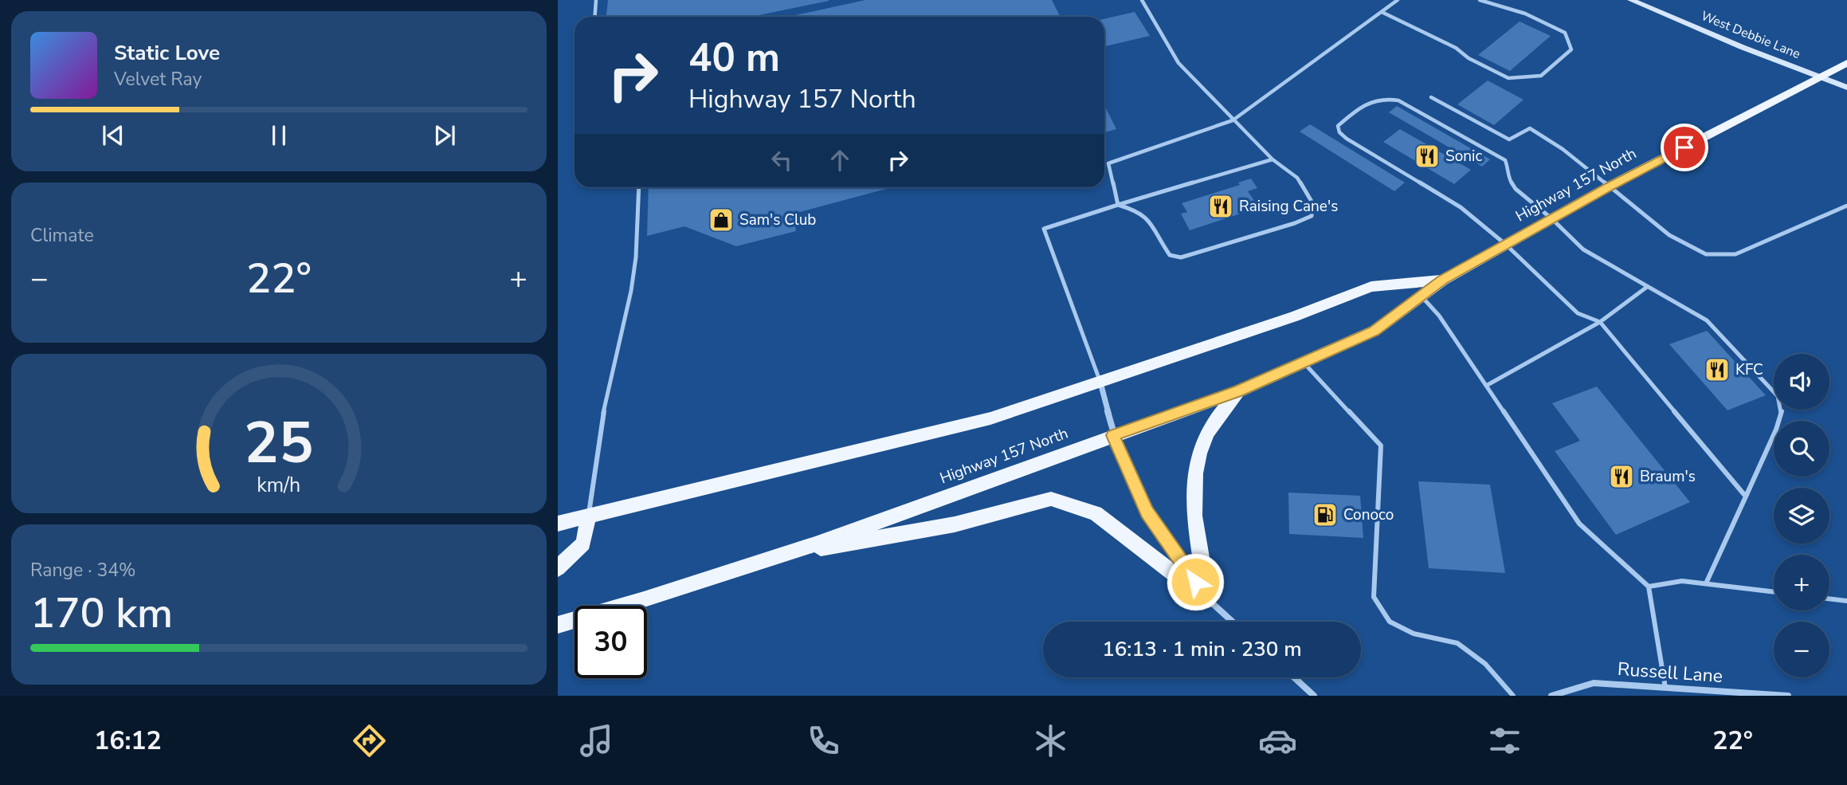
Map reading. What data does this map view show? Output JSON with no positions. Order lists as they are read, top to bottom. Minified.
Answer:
{"streets":{"main road":["West Debbie Lane","Highway 157 North"],"street":["Russell Lane"]},"crossings":[["West Debbie Lane","Highway 157 North"]],"places":{"restaurant":["Sonic","Raising Cane's","KFC","Braum's"],"shop":["Sam's Club"],"fuel station":["Conoco"]},"page":{"turn":["40 m","Highway 157 North"],"song":["Static Love","Velvet Ray"],"tile":["Climate",["Range · 34%","170 km"]],"heat":["−","22°","+"],"map_buttons":["+","−"],"limit":"30","trip":"16:13 · 1 min · 230 m","tabs":["16:12","22°"],"gauge":["25","km/h"]}}
